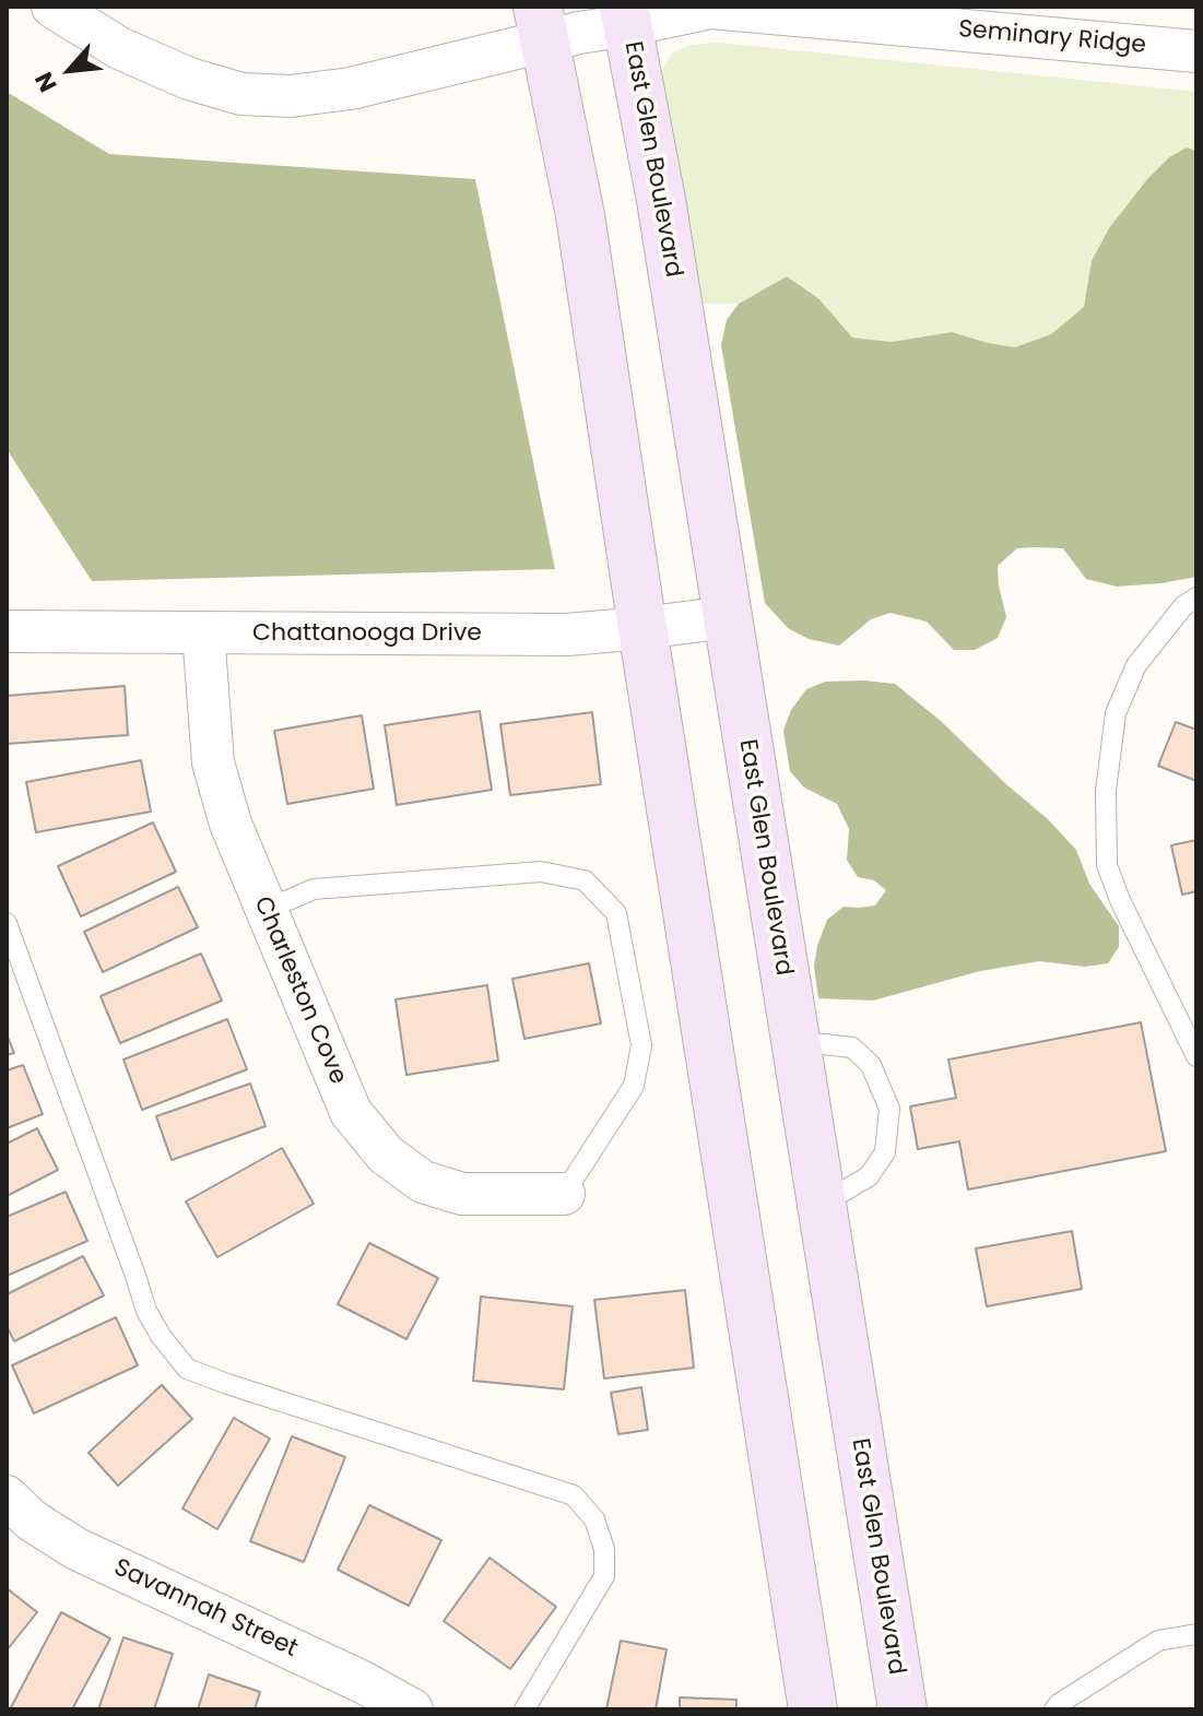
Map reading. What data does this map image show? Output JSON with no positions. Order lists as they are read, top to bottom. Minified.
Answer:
{"streets":{"main road":["East Glen Boulevard"],"street":["Seminary Ridge","Chattanooga Drive","Charleston Cove","Savannah Street"]},"crossings":[["Seminary Ridge","East Glen Boulevard"],["East Glen Boulevard","Chattanooga Drive"],["Chattanooga Drive","Charleston Cove"]],"north":"bottom left"}
